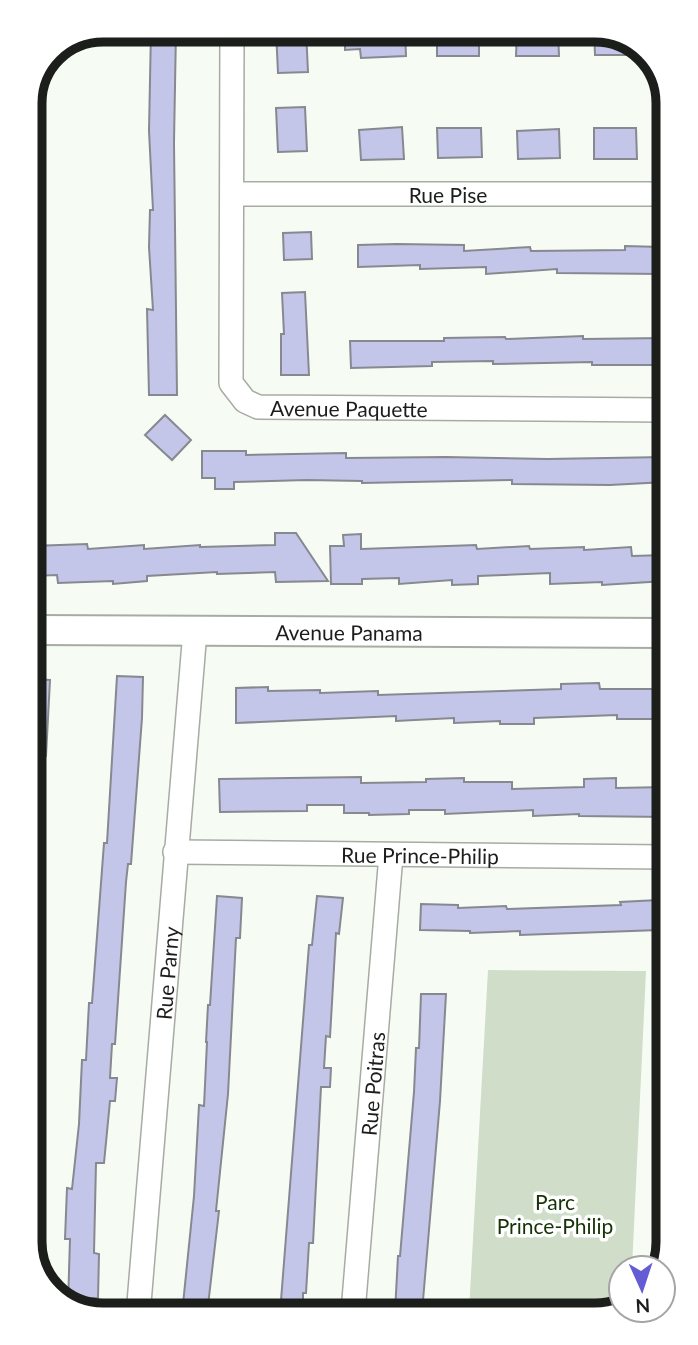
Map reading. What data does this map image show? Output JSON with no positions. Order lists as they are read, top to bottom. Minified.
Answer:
{"streets":{"street":["Rue Pise","Avenue Paquette","Avenue Panama","Rue Prince-Philip","Rue Parny","Rue Poitras"]},"crossings":[["Rue Pise","Avenue Paquette"],["Avenue Panama","Rue Parny"],["Rue Prince-Philip","Rue Parny"],["Rue Prince-Philip","Rue Poitras"]],"parks":["Parc Prince-Philip"],"north":"bottom"}
